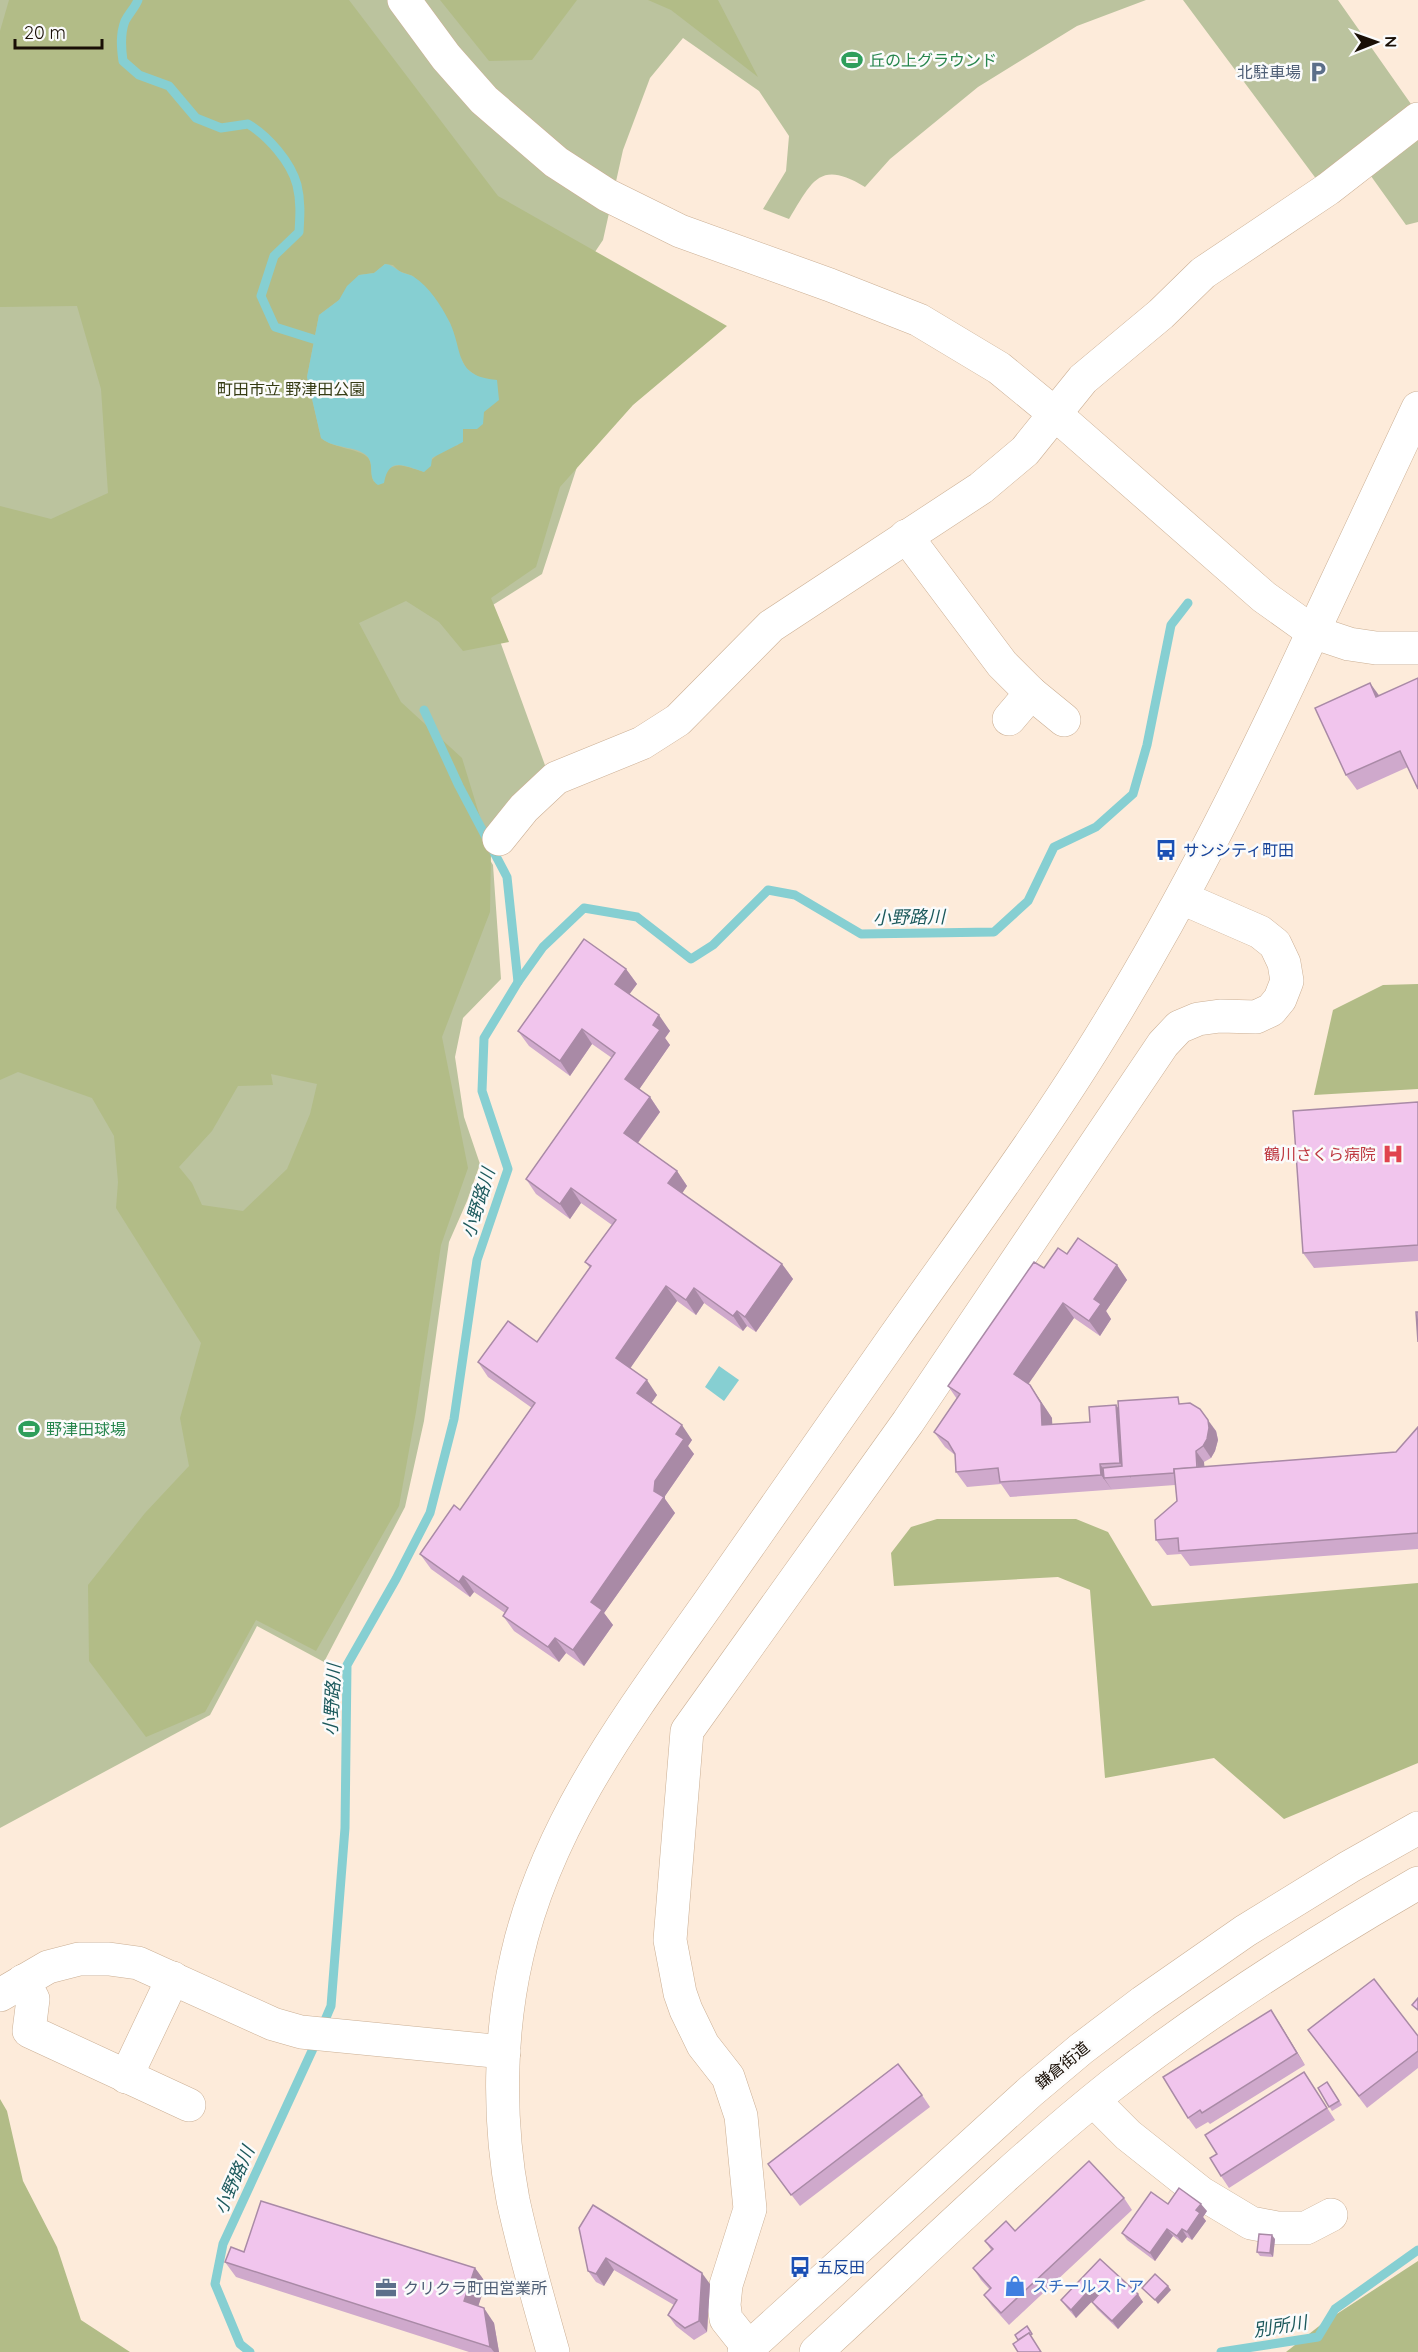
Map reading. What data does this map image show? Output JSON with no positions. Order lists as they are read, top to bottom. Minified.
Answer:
{"streets":{"street":["鎌倉街道"]},"water":["小野路川","別所川"],"parks":["町田市立 野津田公園"],"places":{"sports":["丘の上グラウンド","野津田球場"],"parking":["北駐車場"],"bus stop":["サンシティ町田","五反田"],"hospital":["鶴川さくら病院"],"shop":["スチールストア"],"office":["クリクラ町田営業所"]},"scale_bar":"20 m","north":"right"}
